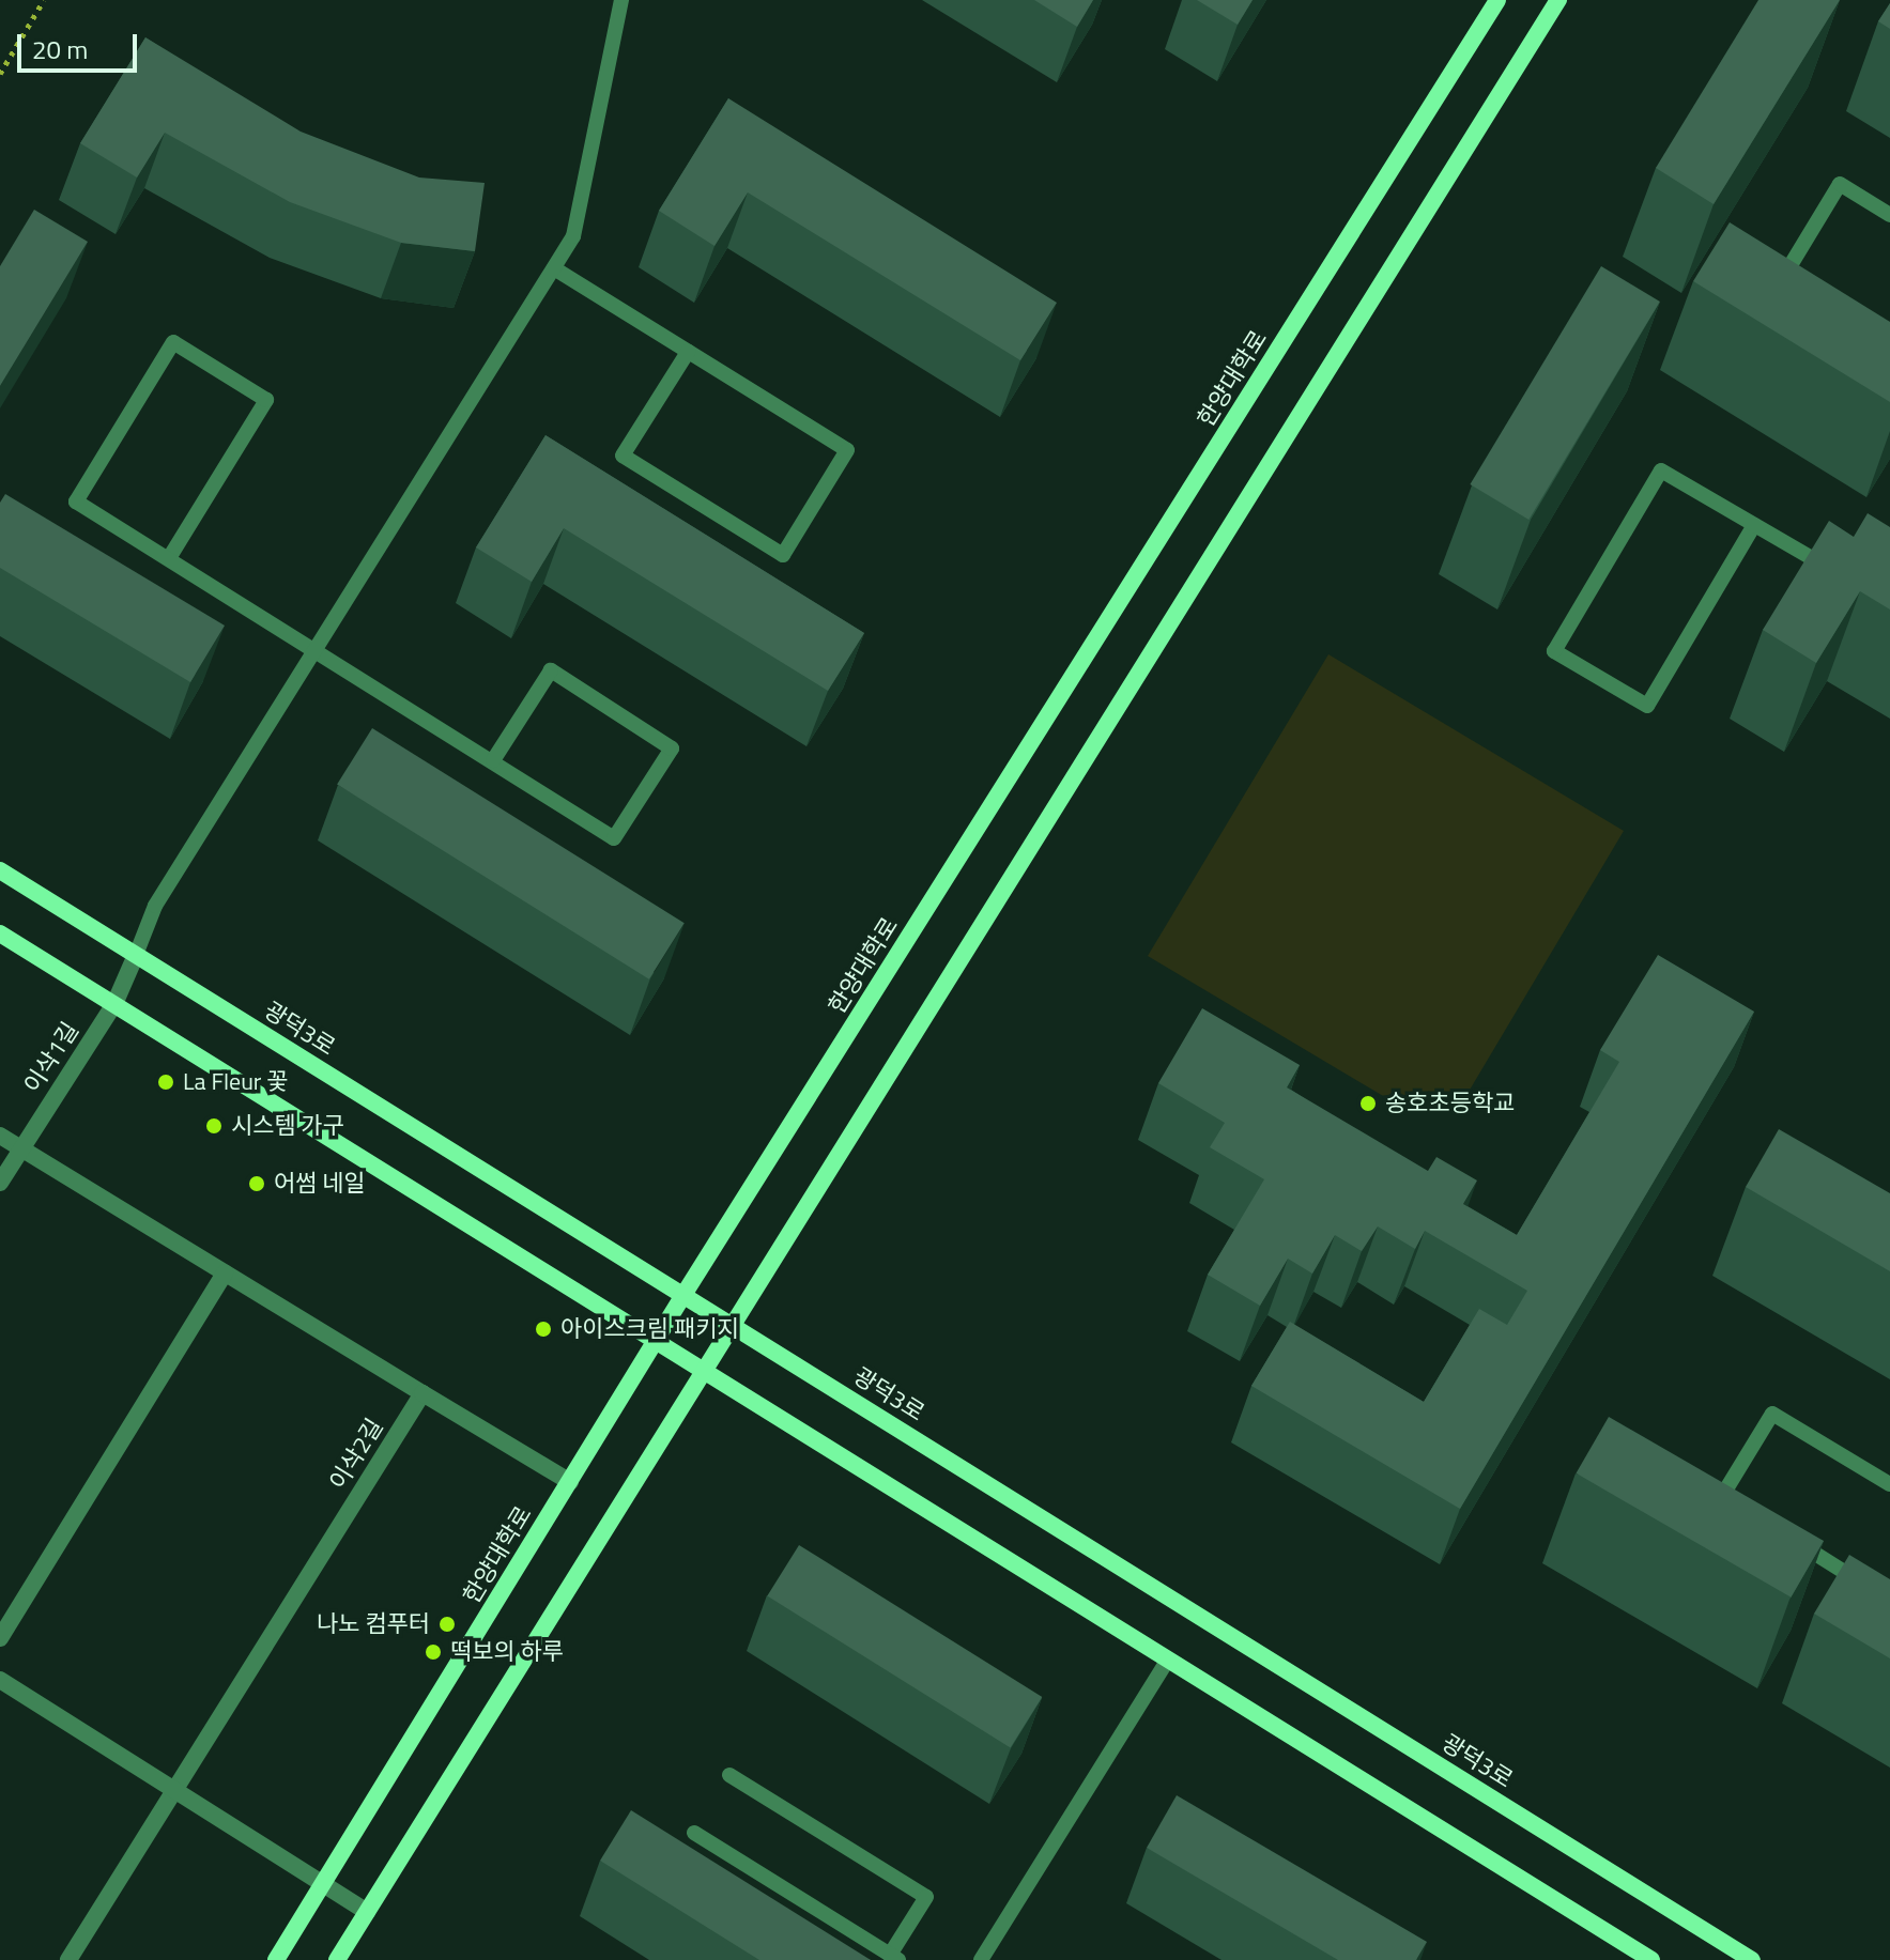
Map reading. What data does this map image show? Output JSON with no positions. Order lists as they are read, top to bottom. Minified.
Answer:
{"streets":{"street":["한양대학로","광덕3로","이삭1길","이삭2길"]},"crossings":[["한양대학로","광덕3로"],["광덕3로","이삭1길"]],"places":["La Fleur 꽃","송호초등학교","시스템 가구","어썸 네일","아이스크림 패키지","나노 컴푸터","떡보의 하루"],"scale_bar":"20 m"}
